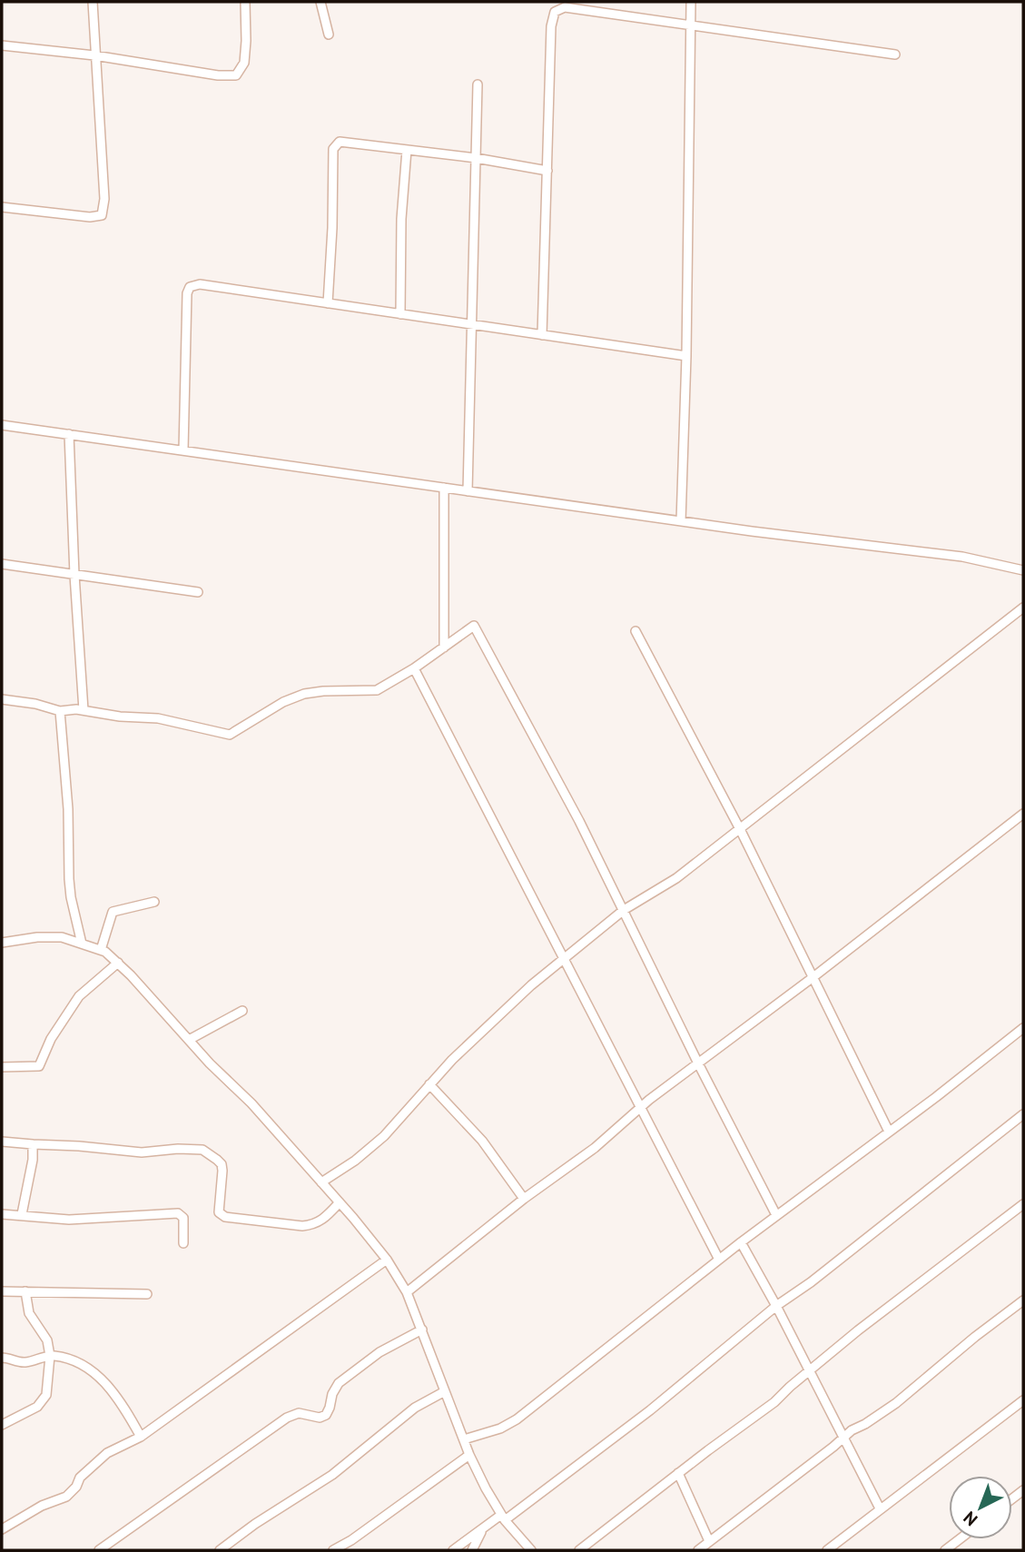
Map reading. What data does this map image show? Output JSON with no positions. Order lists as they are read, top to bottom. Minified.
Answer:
{"north":"bottom left"}
